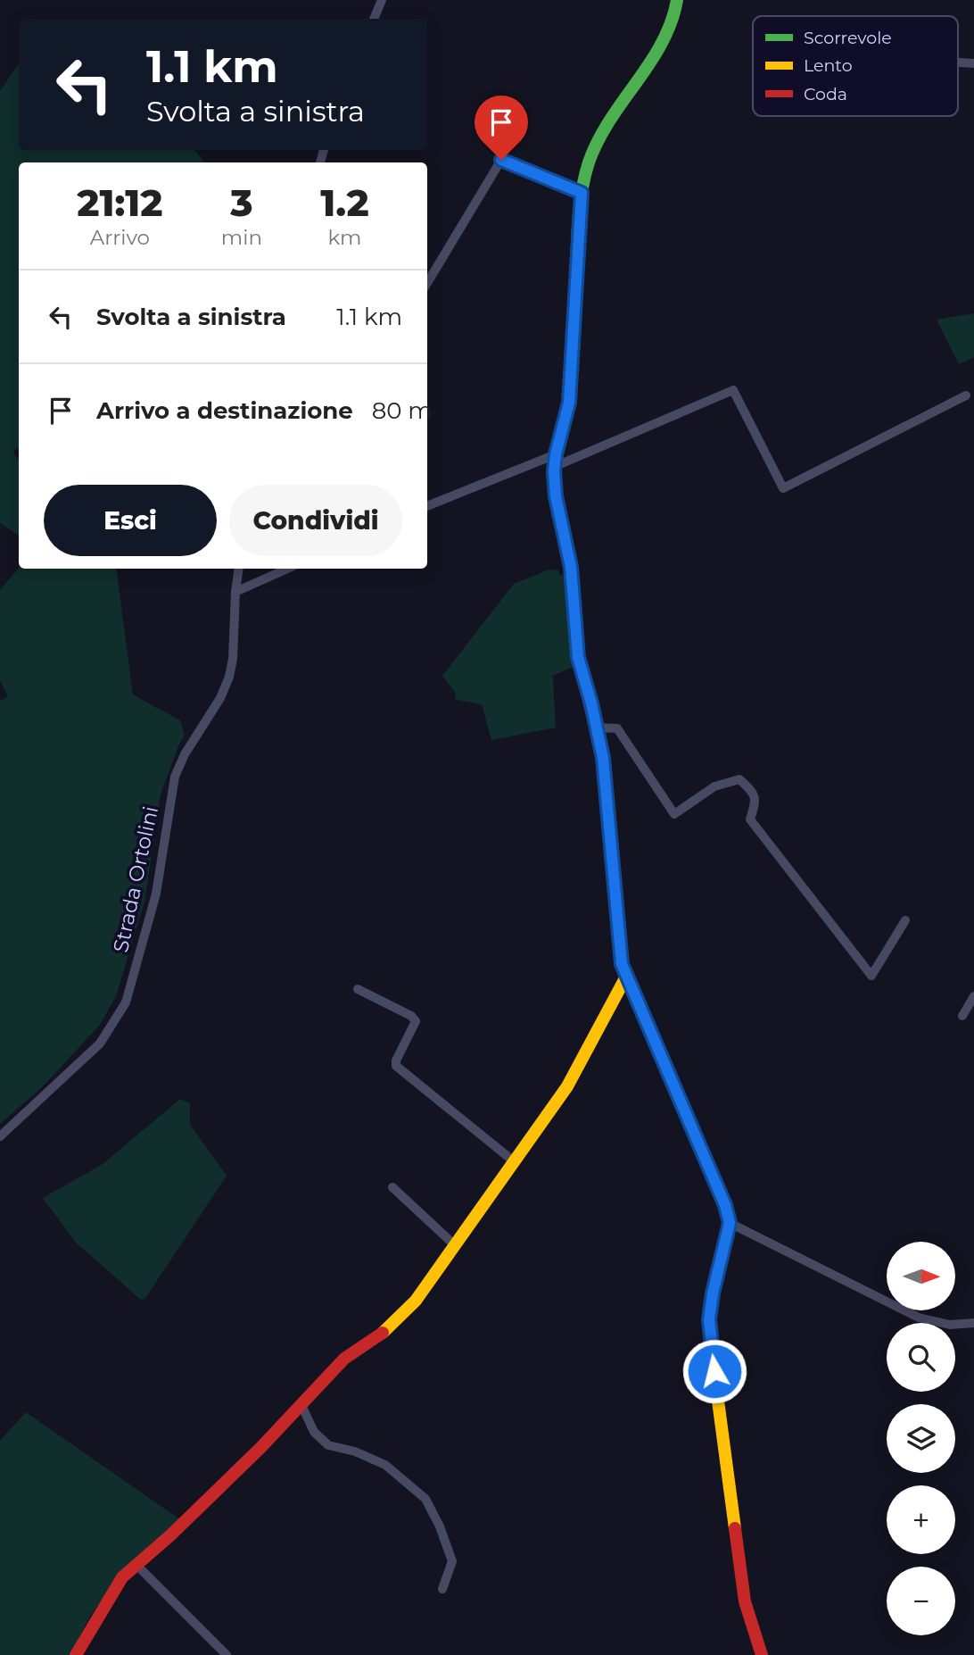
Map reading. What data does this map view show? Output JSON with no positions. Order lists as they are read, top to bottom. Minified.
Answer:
{"streets":{"street":["Strada Ortolini"]},"legend":["Scorrevole","Lento","Coda"],"north":"right","page":{"turn":["1.1 km","Svolta a sinistra"],"eta":["21:12","Arrivo","3","min","1.2","km"],"list":[{"name":"Svolta a sinistra","value":"1.1 km"},{"name":"Arrivo a destinazione","value":"80 m"}],"buttons":["Esci","Condividi"],"map_buttons":["+","−"]}}
